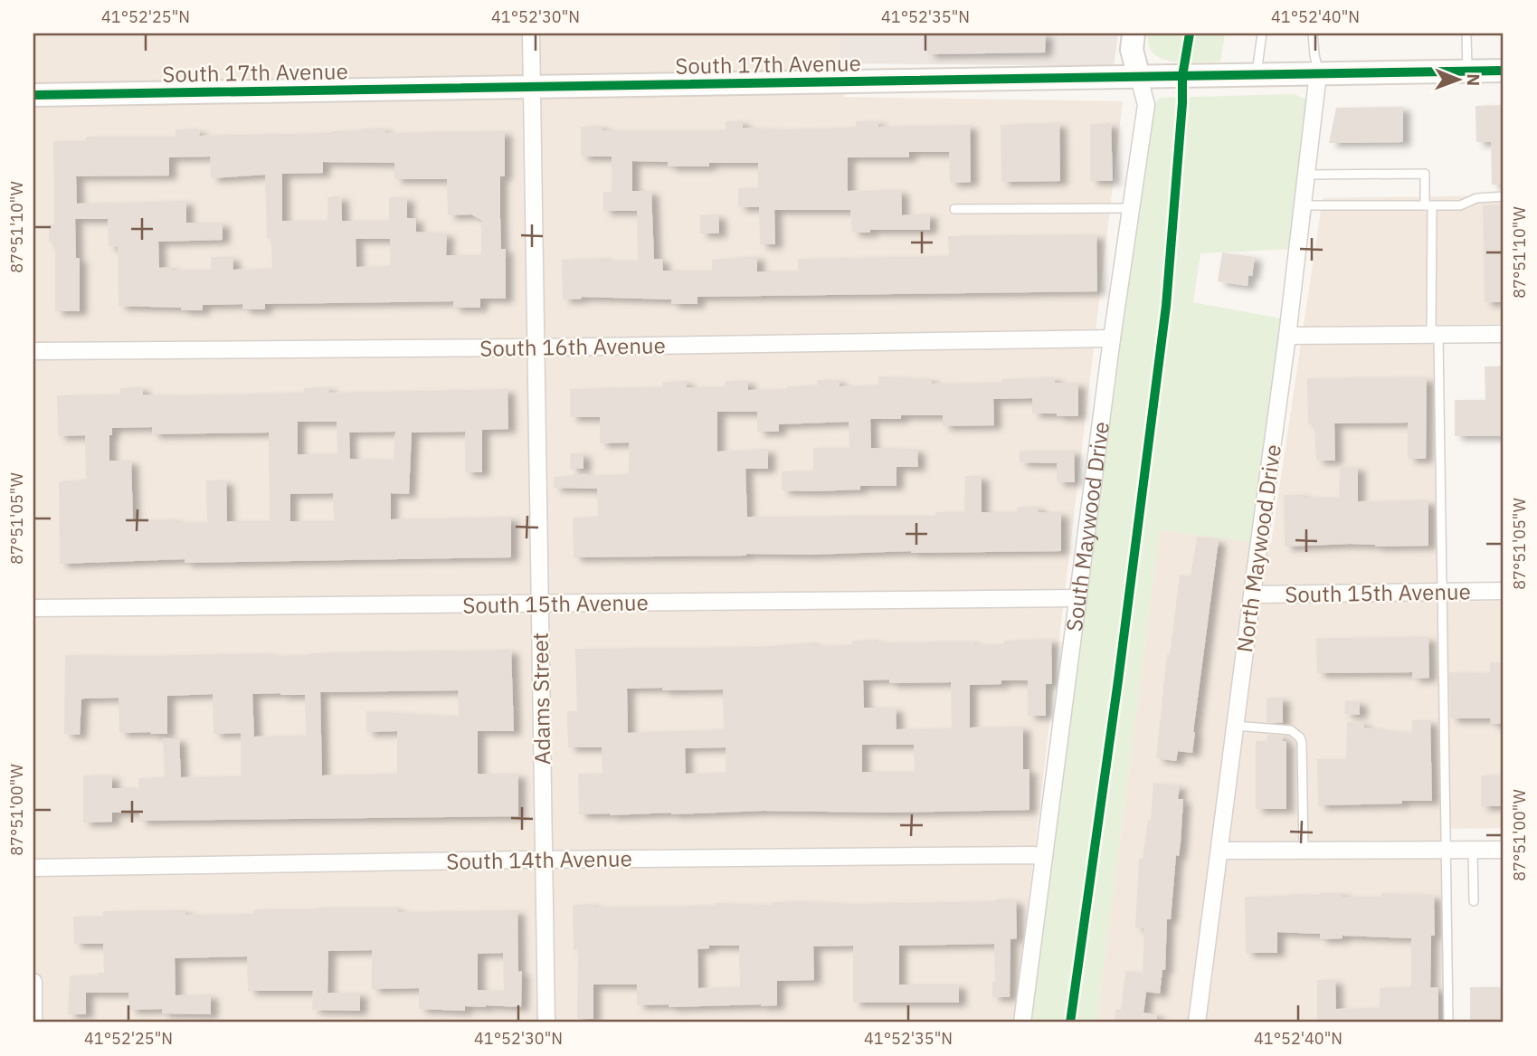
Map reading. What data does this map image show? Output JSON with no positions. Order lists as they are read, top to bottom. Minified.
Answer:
{"streets":{"street":["South 17th Avenue","South 16th Avenue","South Maywood Drive","North Maywood Drive","South 15th Avenue","Adams Street","South 14th Avenue"]},"crossings":[["South 17th Avenue","South Maywood Drive"],["South 17th Avenue","North Maywood Drive"],["South 17th Avenue","Adams Street"],["South 16th Avenue","South Maywood Drive"],["South 16th Avenue","Adams Street"],["South Maywood Drive","South 15th Avenue"],["South Maywood Drive","South 14th Avenue"],["North Maywood Drive","South 15th Avenue"],["South 15th Avenue","Adams Street"],["Adams Street","South 14th Avenue"]],"north":"right","coordinates":["41°52'25\"N","41°52'30\"N","41°52'35\"N","41°52'40\"N","87°51'10\"W","87°51'05\"W","87°51'00\"W"]}
